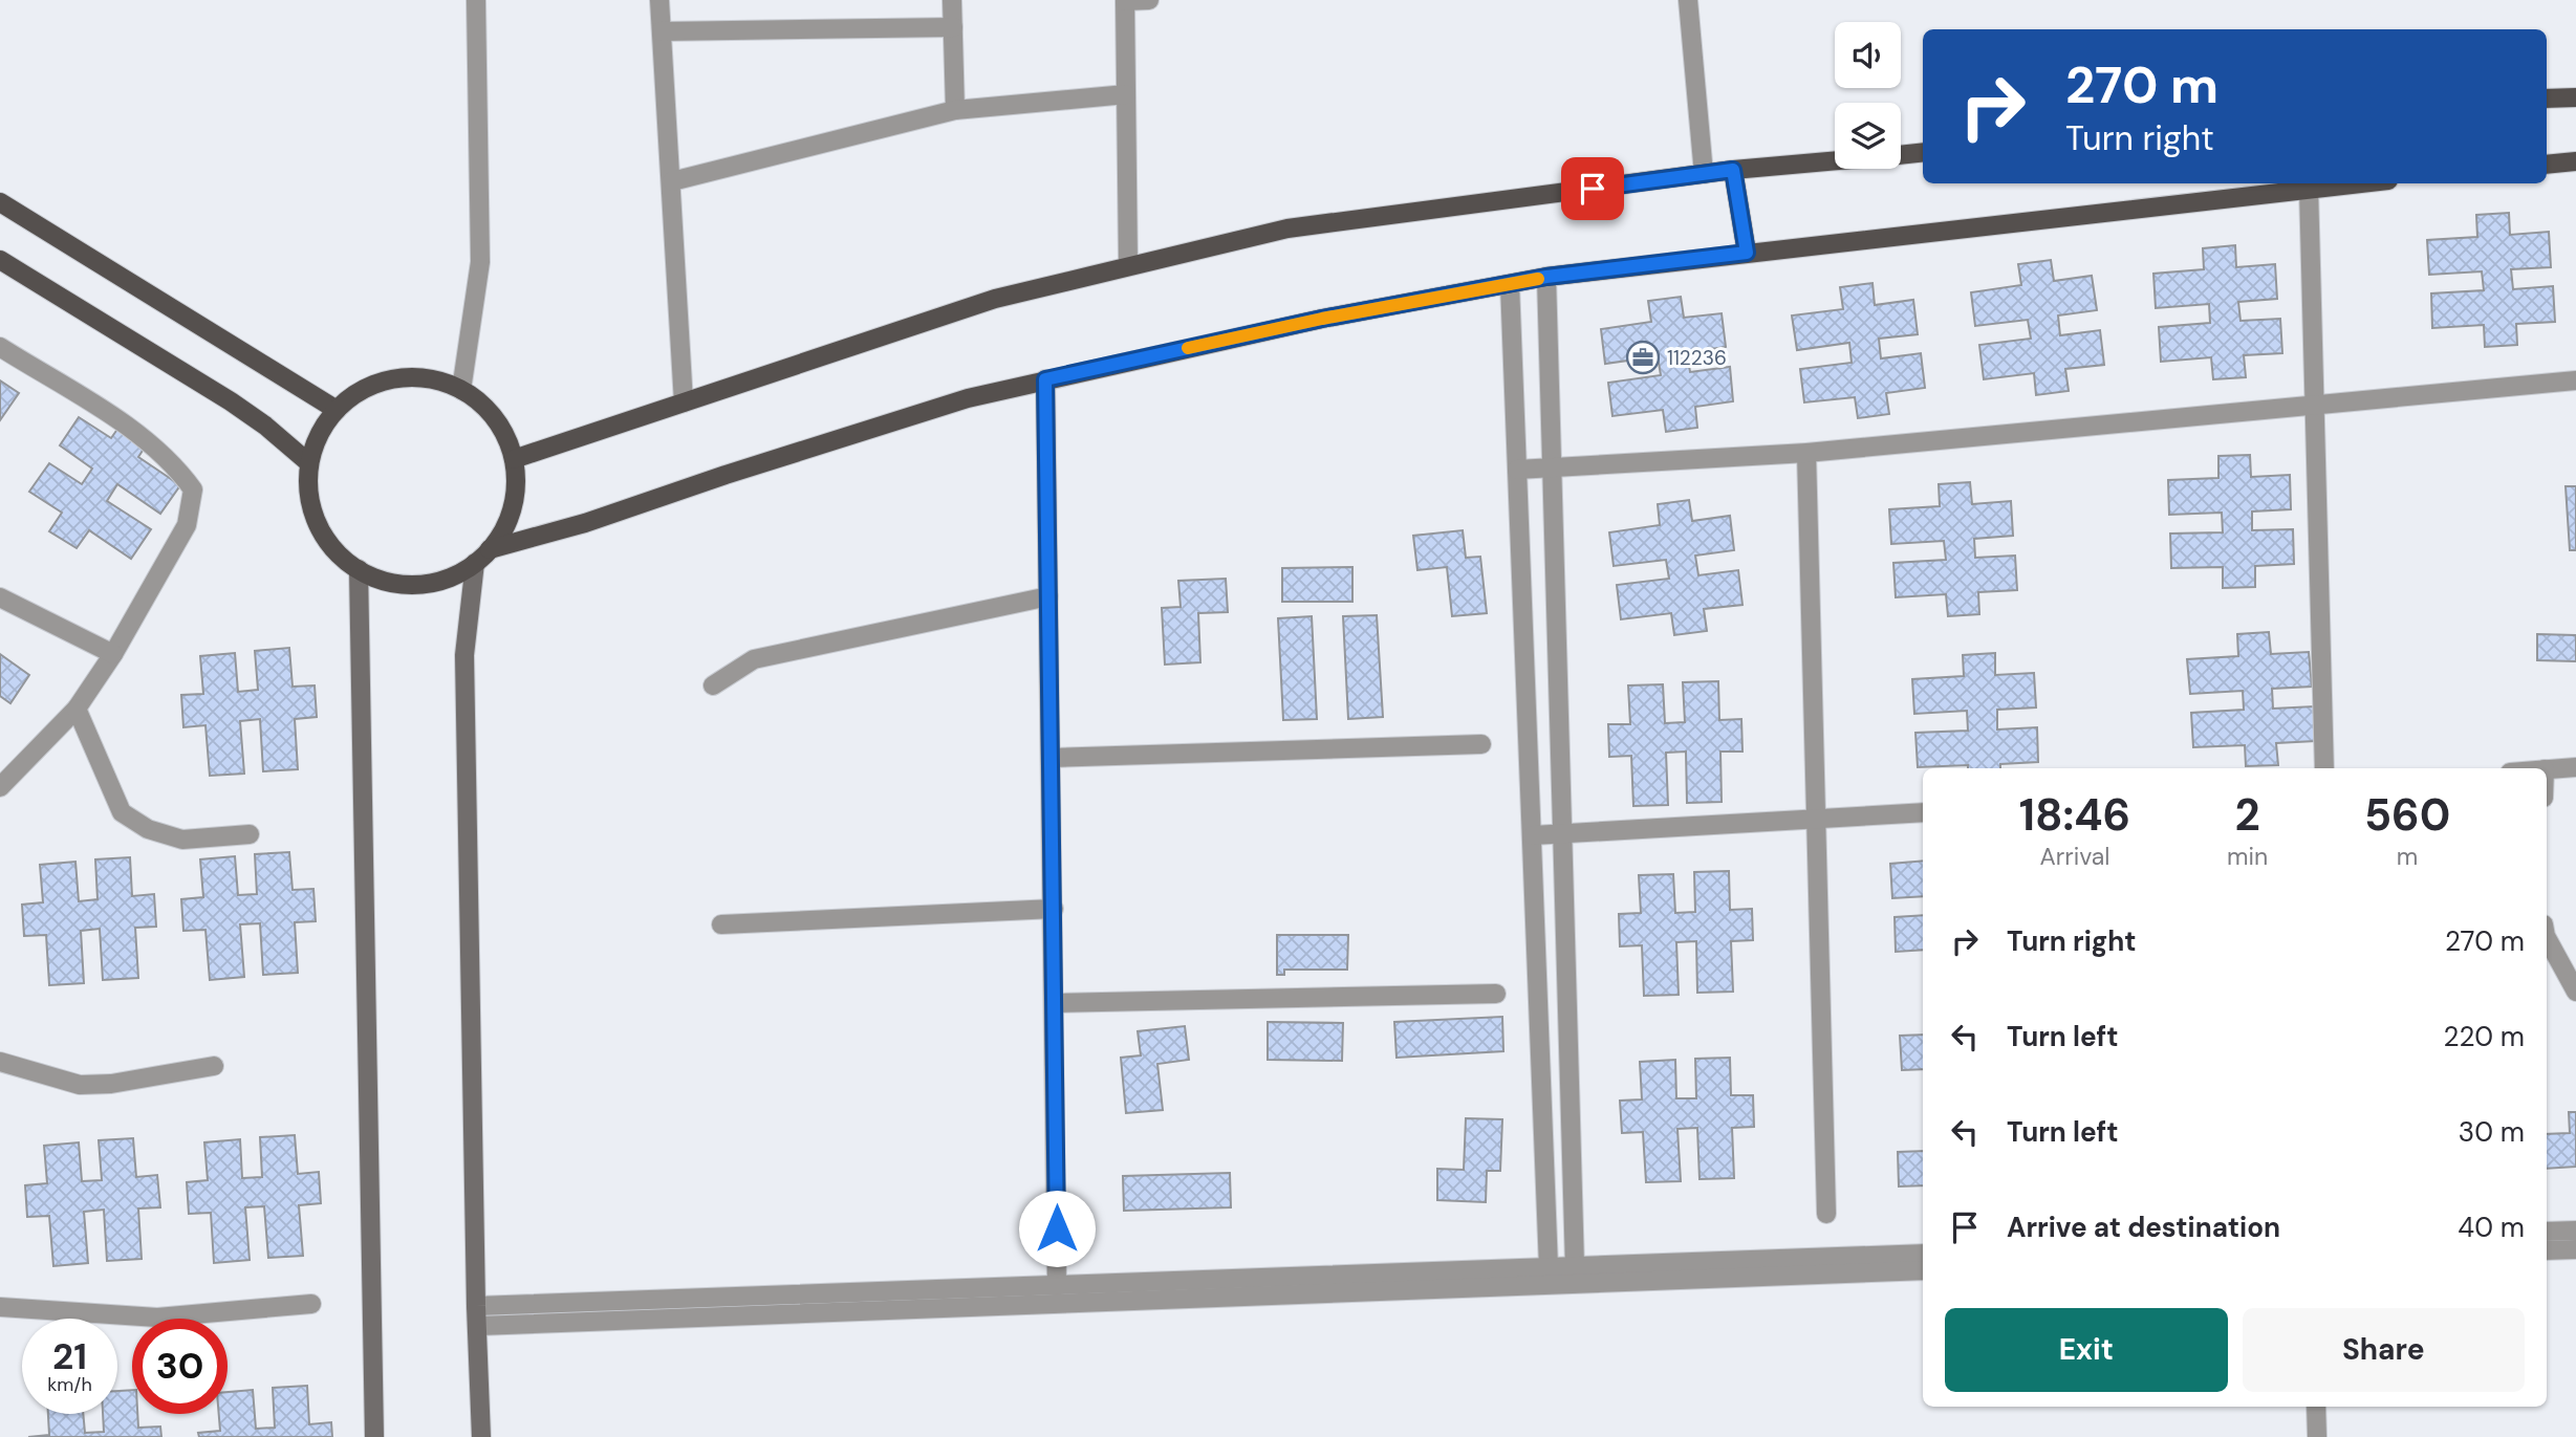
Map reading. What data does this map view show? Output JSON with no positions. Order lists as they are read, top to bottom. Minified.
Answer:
{"places":{"office":["112236"]},"page":{"turn":["270 m","Turn right"],"eta":["18:46","Arrival","2","min","560","m"],"list":[{"name":"Turn right","value":"270 m"},{"name":"Turn left","value":"220 m"},{"name":"Turn left","value":"30 m"},{"name":"Arrive at destination","value":"40 m"}],"buttons":["Exit","Share"],"speed":"21 km/h","limit":"30"}}
